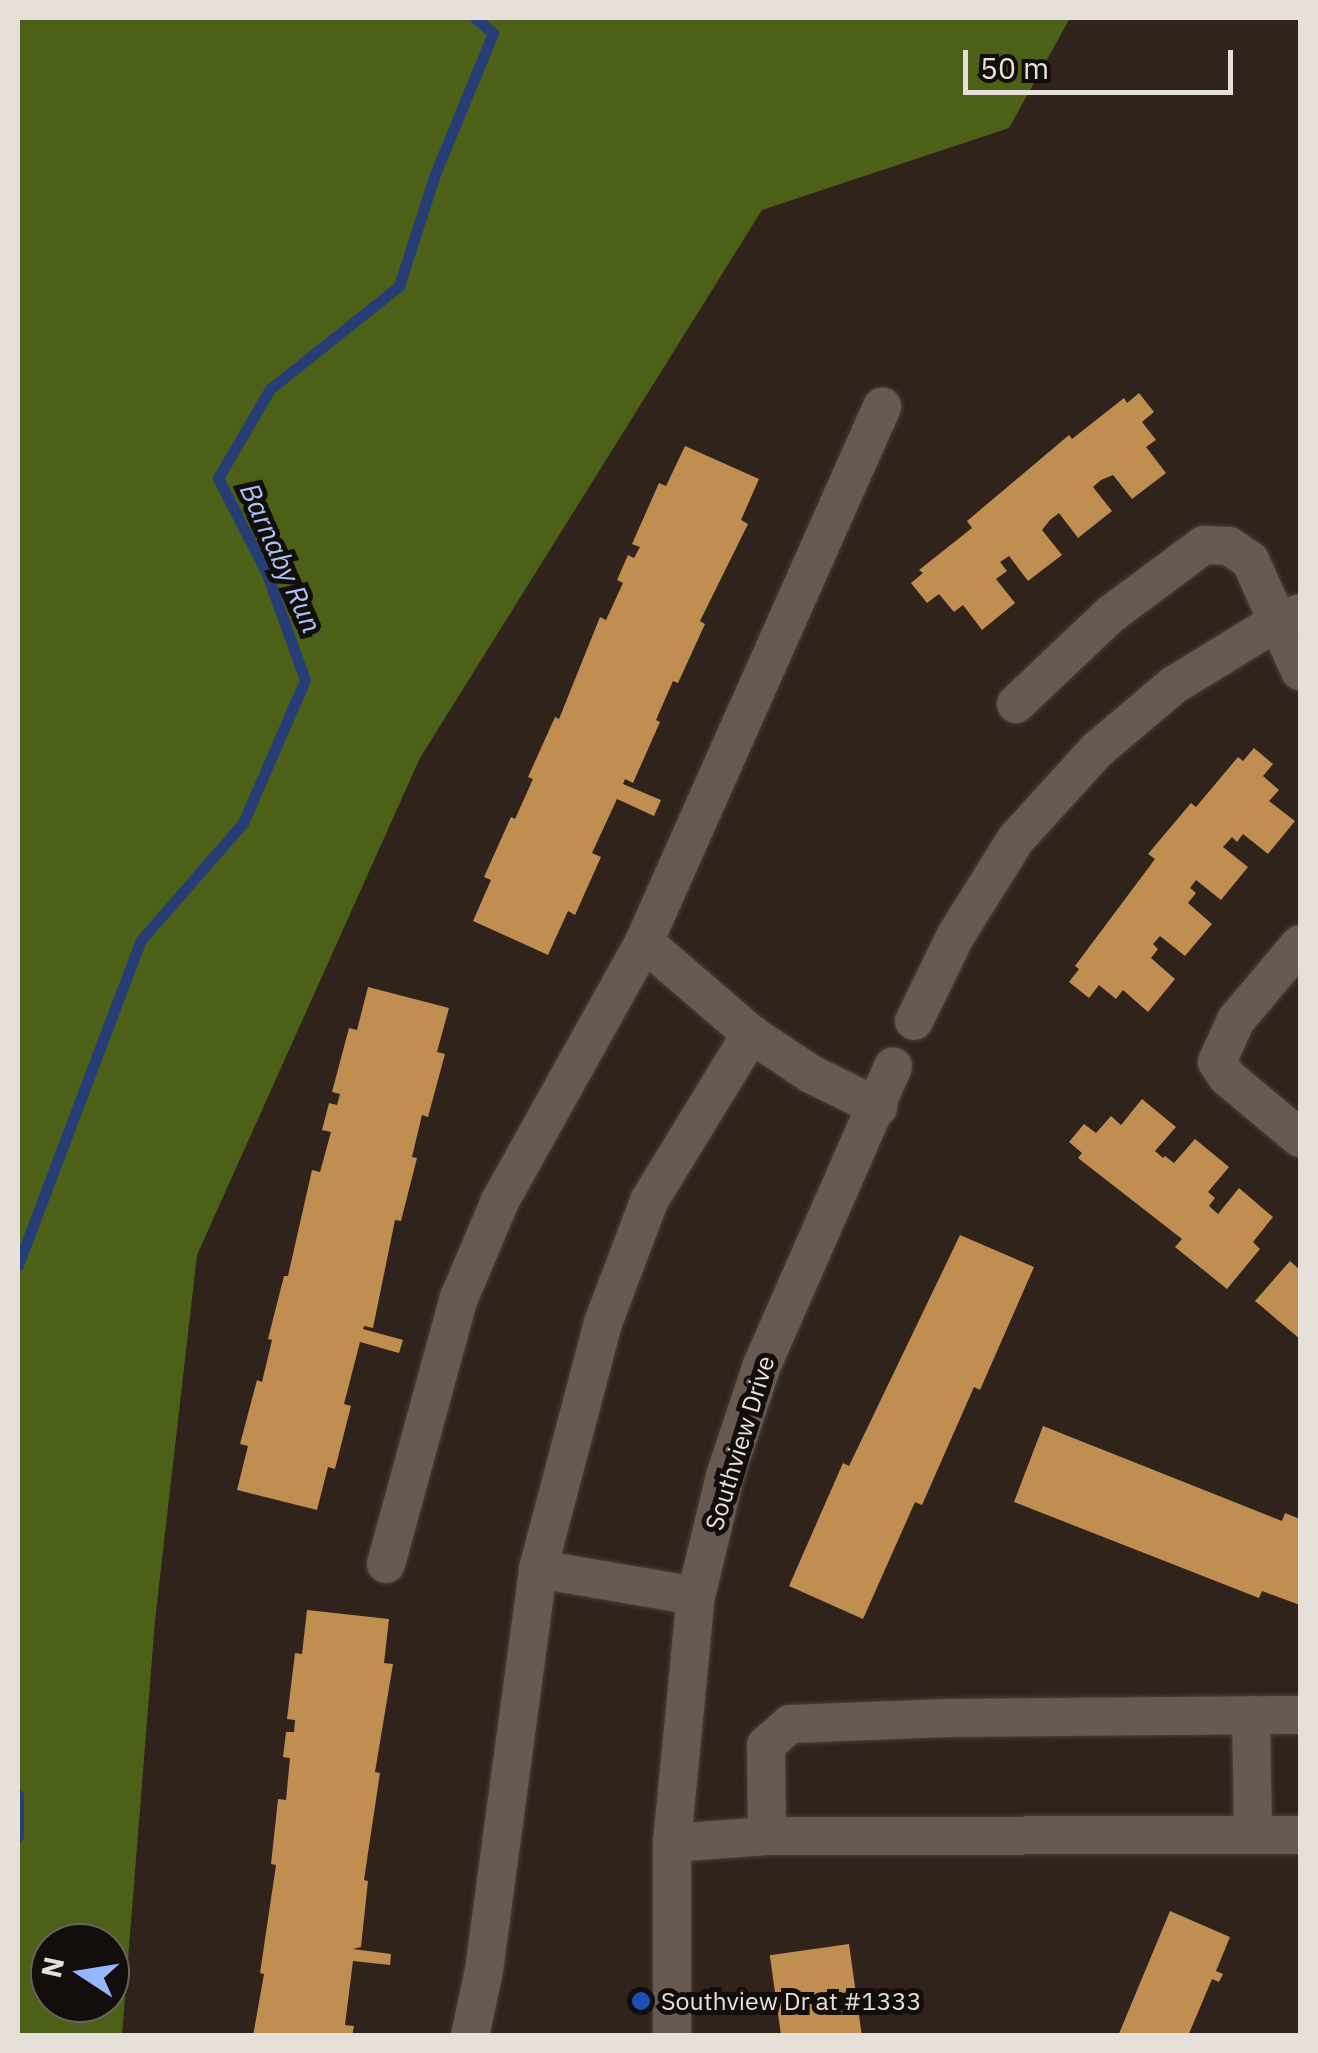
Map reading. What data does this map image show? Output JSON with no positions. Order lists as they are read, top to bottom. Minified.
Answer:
{"streets":{"street":["Southview Drive"]},"water":["Barnaby Run"],"places":["Southview Dr at #1333"],"scale_bar":"50 m","north":"left"}
